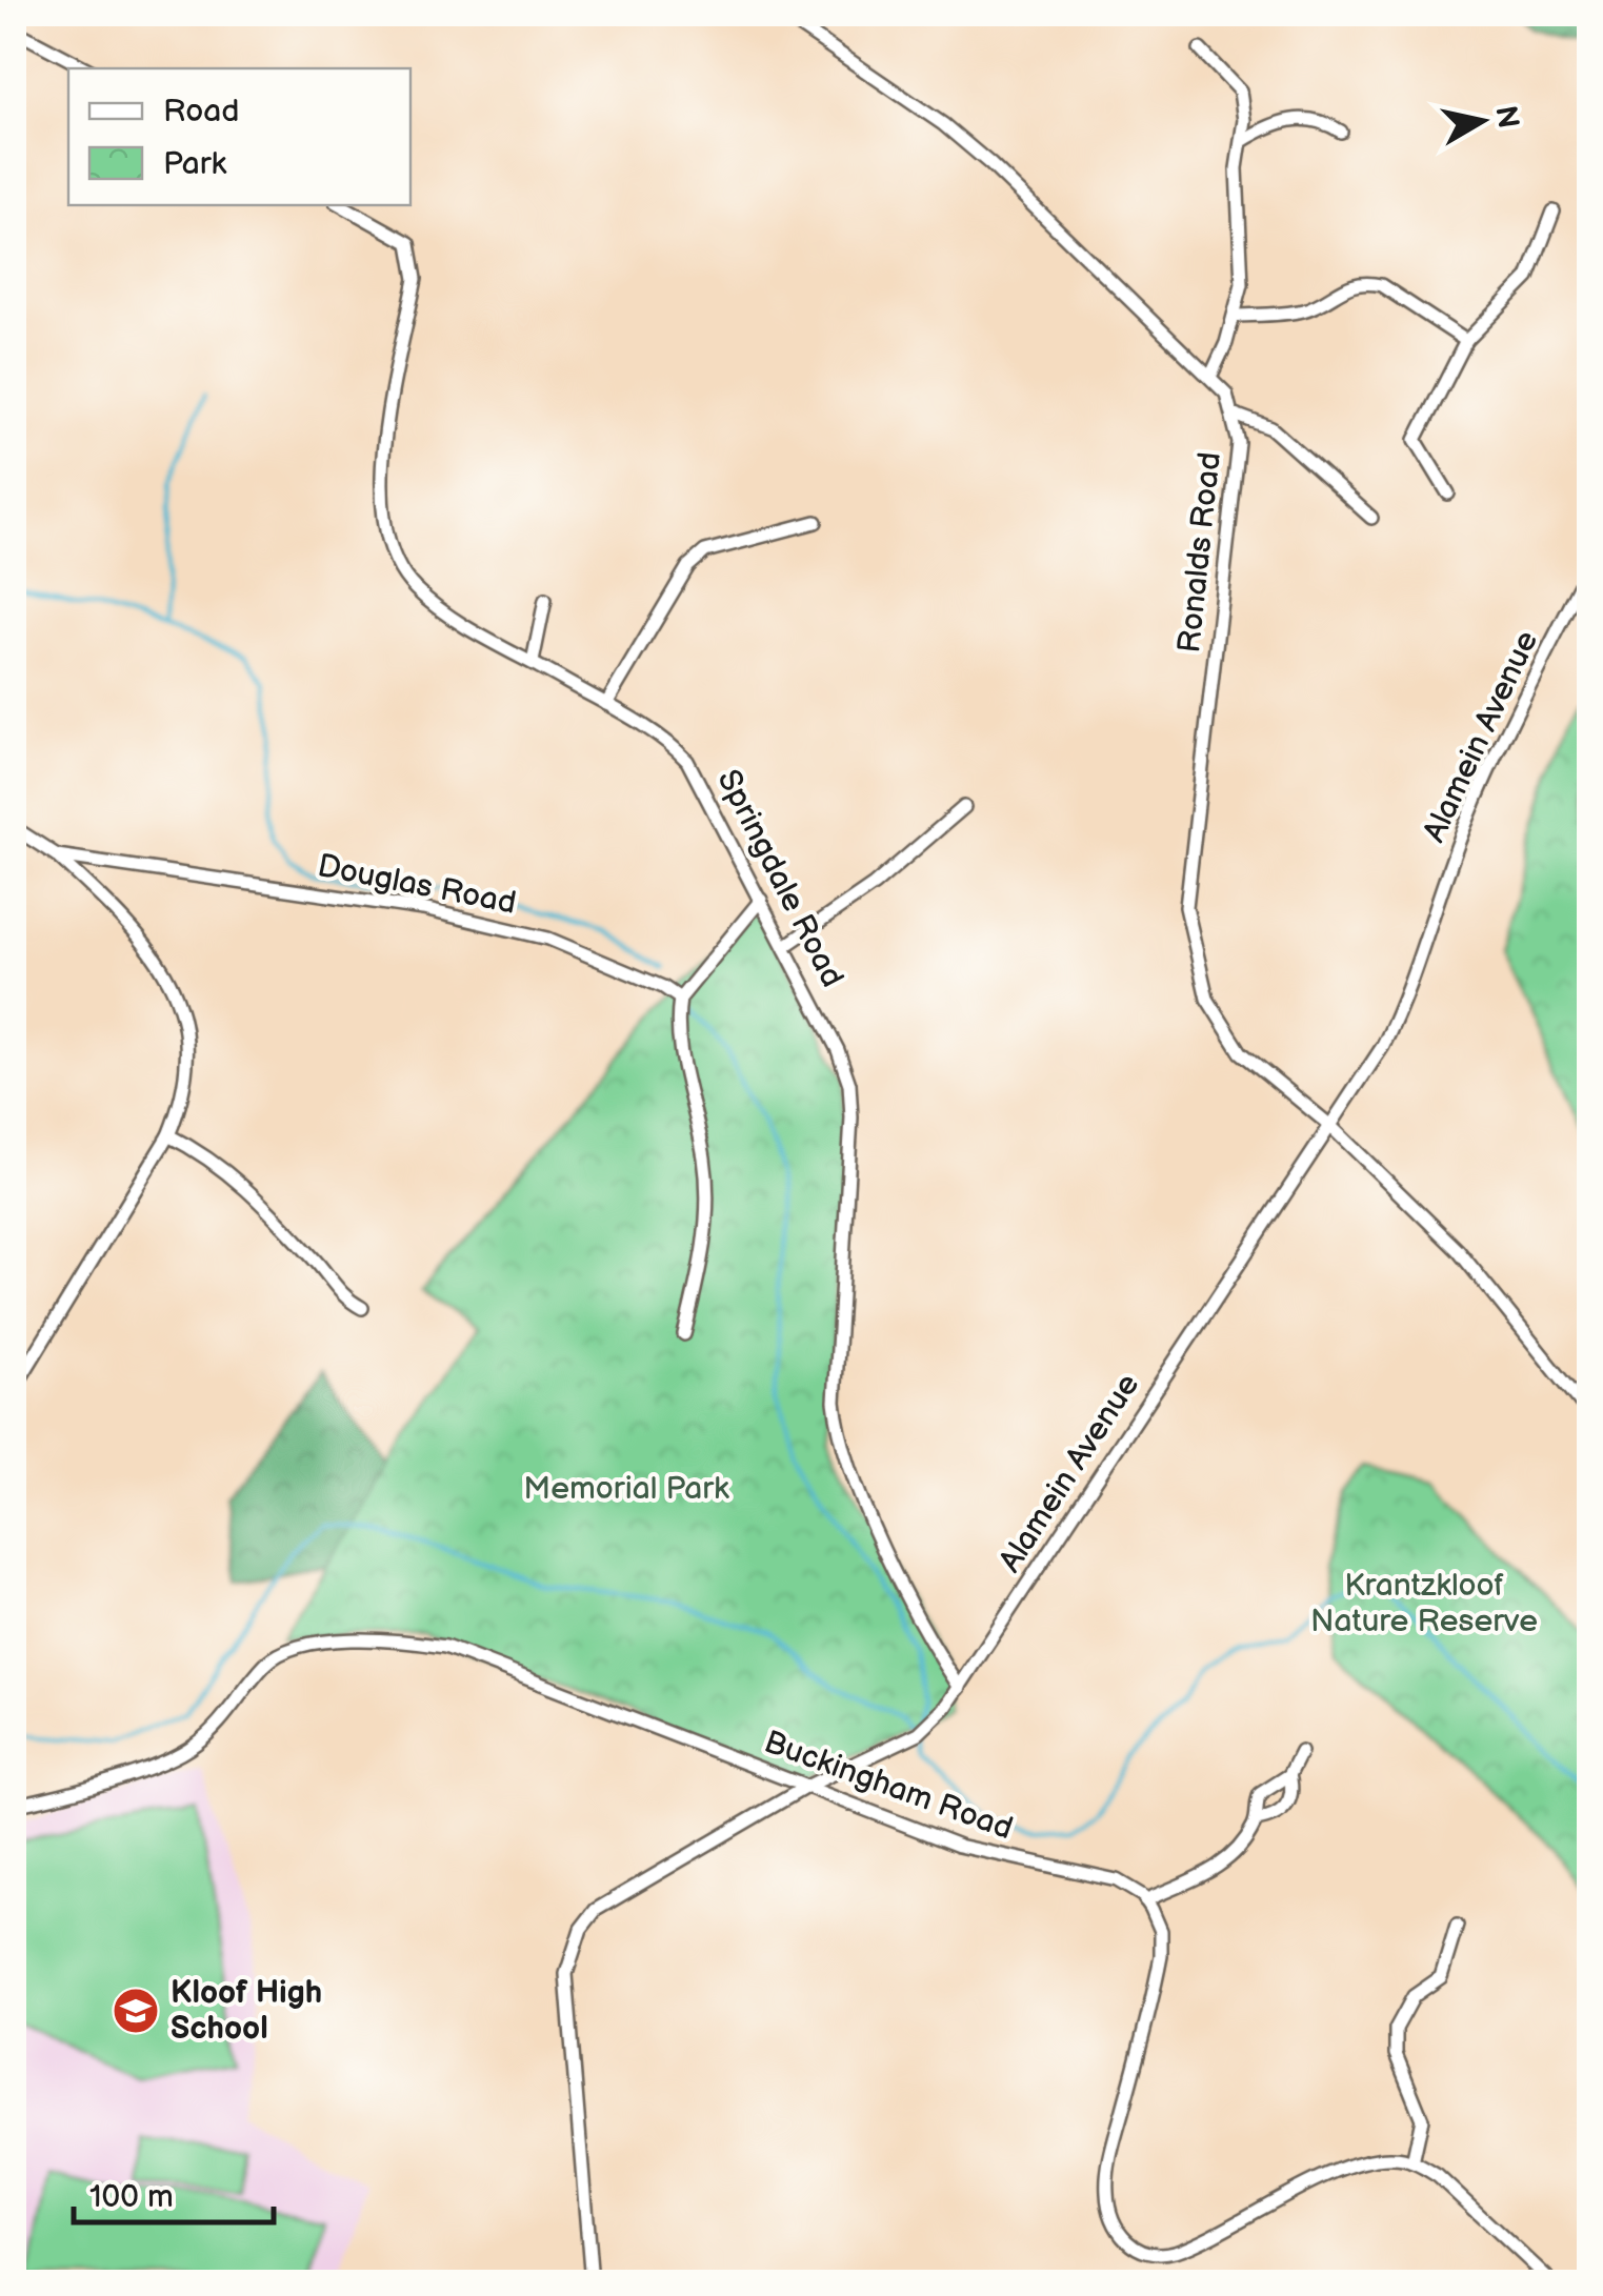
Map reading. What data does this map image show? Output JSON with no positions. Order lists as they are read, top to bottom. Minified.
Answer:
{"streets":{"street":["Ronalds Road","Alamein Avenue","Springdale Road","Douglas Road","Buckingham Road"]},"crossings":[["Ronalds Road","Alamein Avenue"],["Alamein Avenue","Springdale Road"],["Alamein Avenue","Buckingham Road"]],"parks":["Memorial Park","Krantzkloof Nature Reserve"],"places":{"school or university":["Kloof High School"]},"legend":["Road","Park"],"scale_bar":"100 m","north":"right"}
